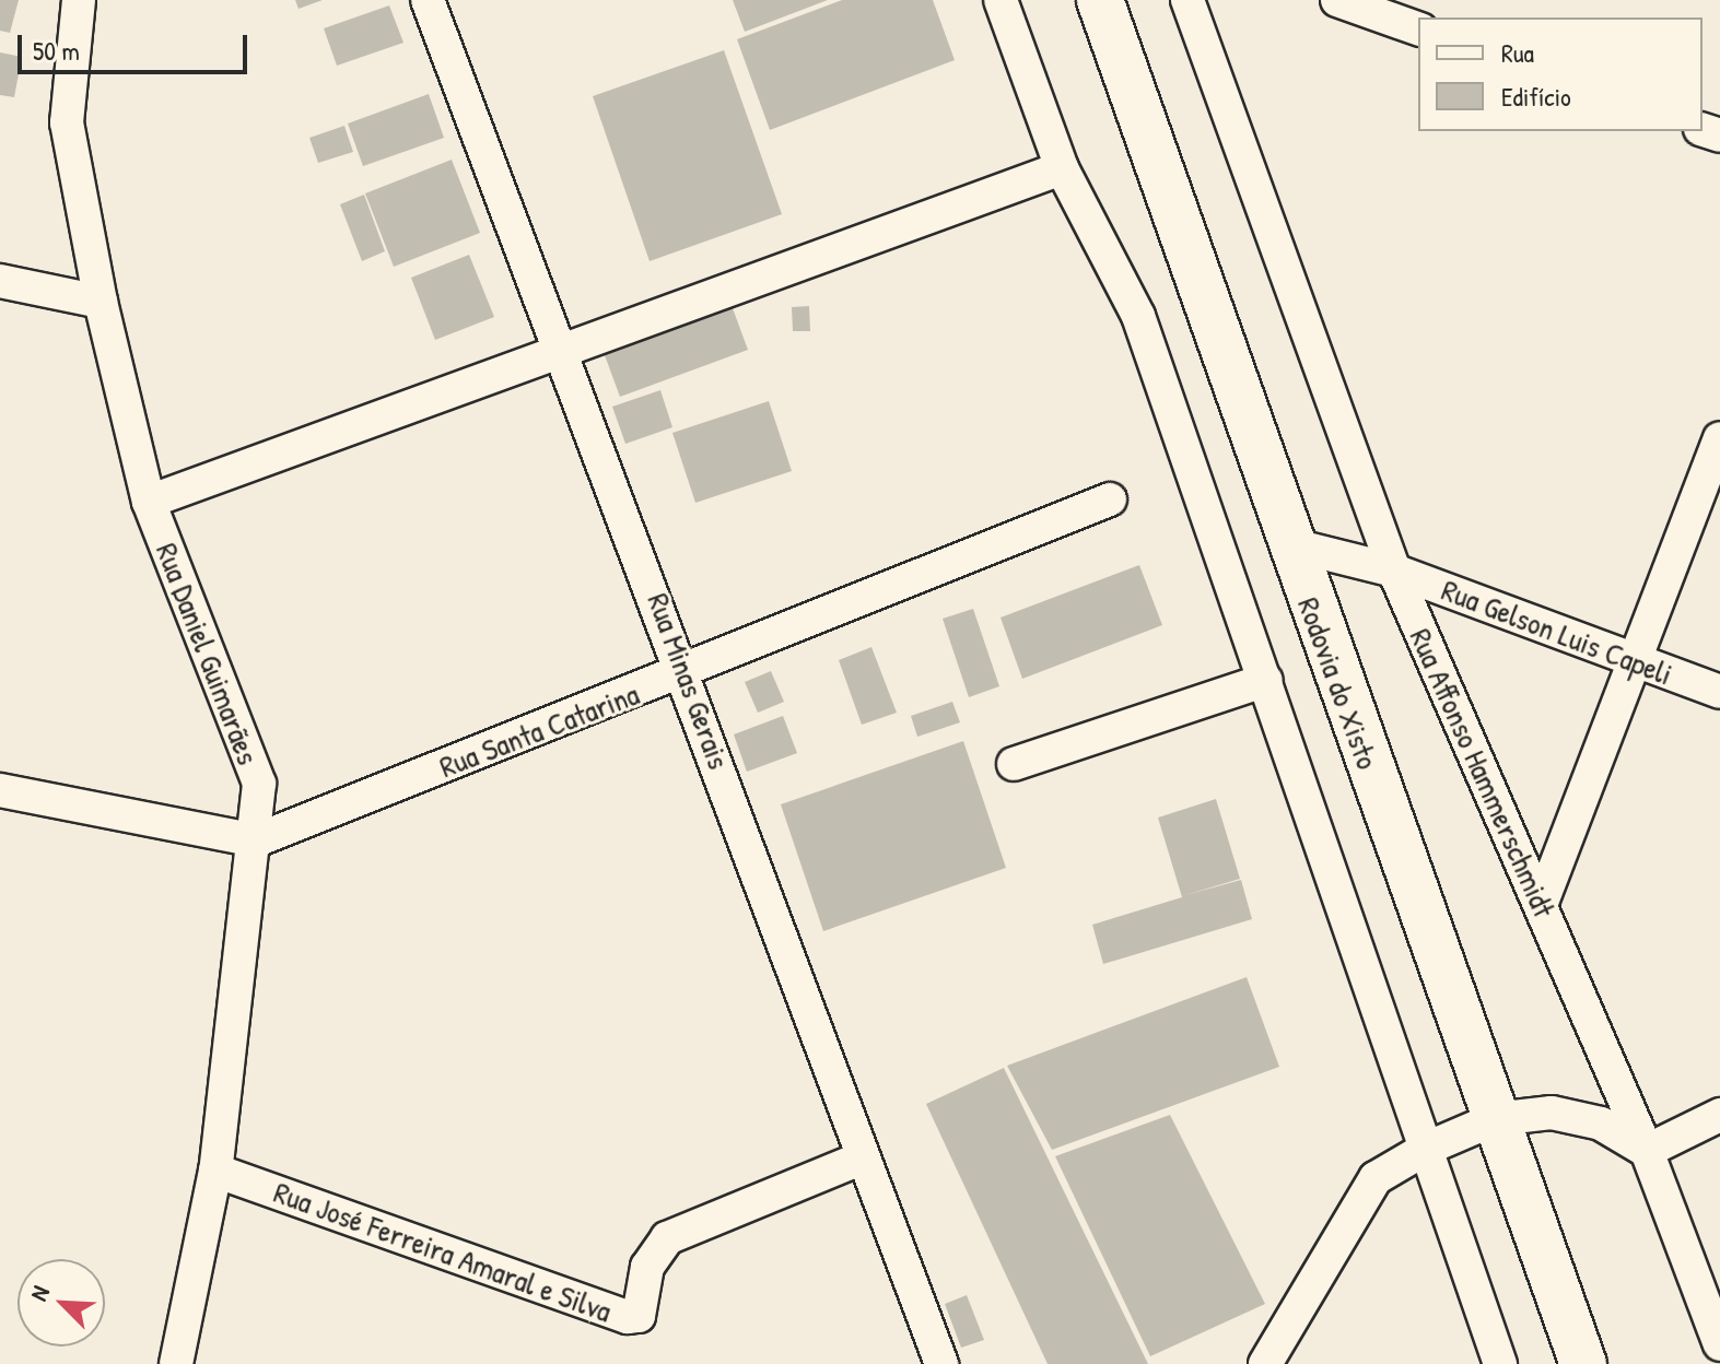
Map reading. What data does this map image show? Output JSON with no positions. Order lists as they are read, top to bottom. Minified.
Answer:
{"streets":{"highway":["Rodovia do Xisto"],"street":["Rua Gelson Luis Capeli","Rua Daniel Guimarães","Rua Minas Gerais","Rua Santa Catarina","Rua Affonso Hammerschmidt","Rua José Ferreira Amaral e Silva"]},"crossings":[["Rua Gelson Luis Capeli","Rodovia do Xisto"],["Rua Gelson Luis Capeli","Rua Affonso Hammerschmidt"],["Rua Daniel Guimarães","Rua Santa Catarina"],["Rua Daniel Guimarães","Rua José Ferreira Amaral e Silva"],["Rua Minas Gerais","Rua Santa Catarina"],["Rua Minas Gerais","Rua José Ferreira Amaral e Silva"]],"legend":["Rua","Edifício"],"scale_bar":"50 m","north":"top left"}
